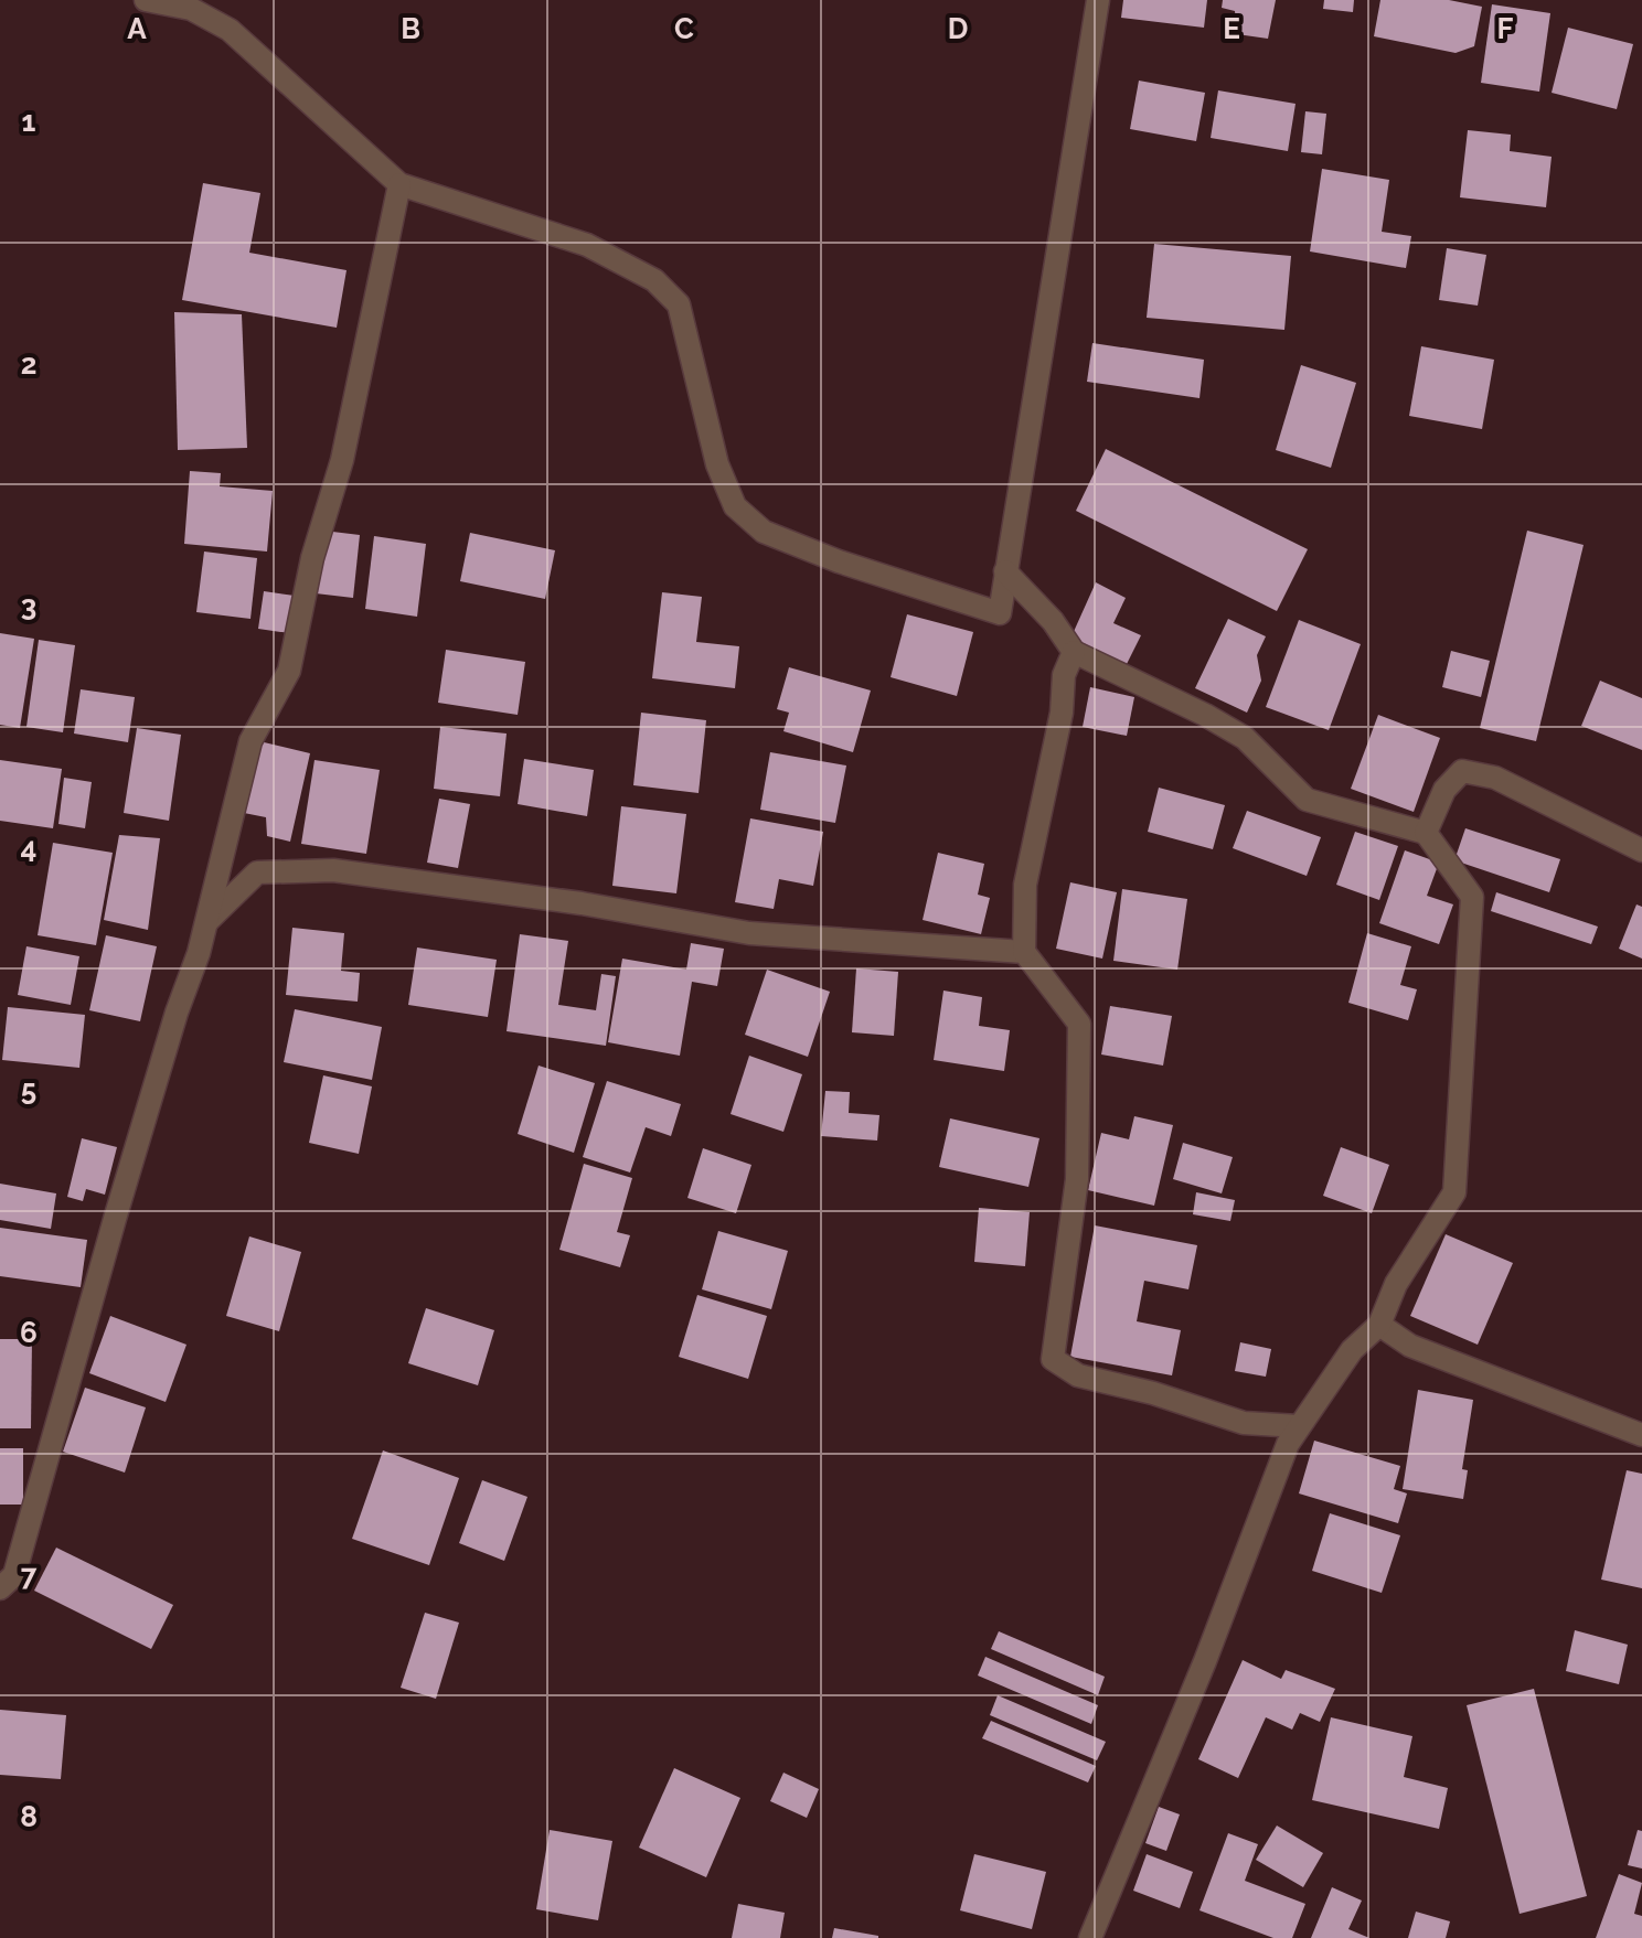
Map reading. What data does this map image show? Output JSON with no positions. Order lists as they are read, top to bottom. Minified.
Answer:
{"grid":{"columns":["A","B","C","D","E","F"],"rows":["1","2","3","4","5","6","7","8"]}}
